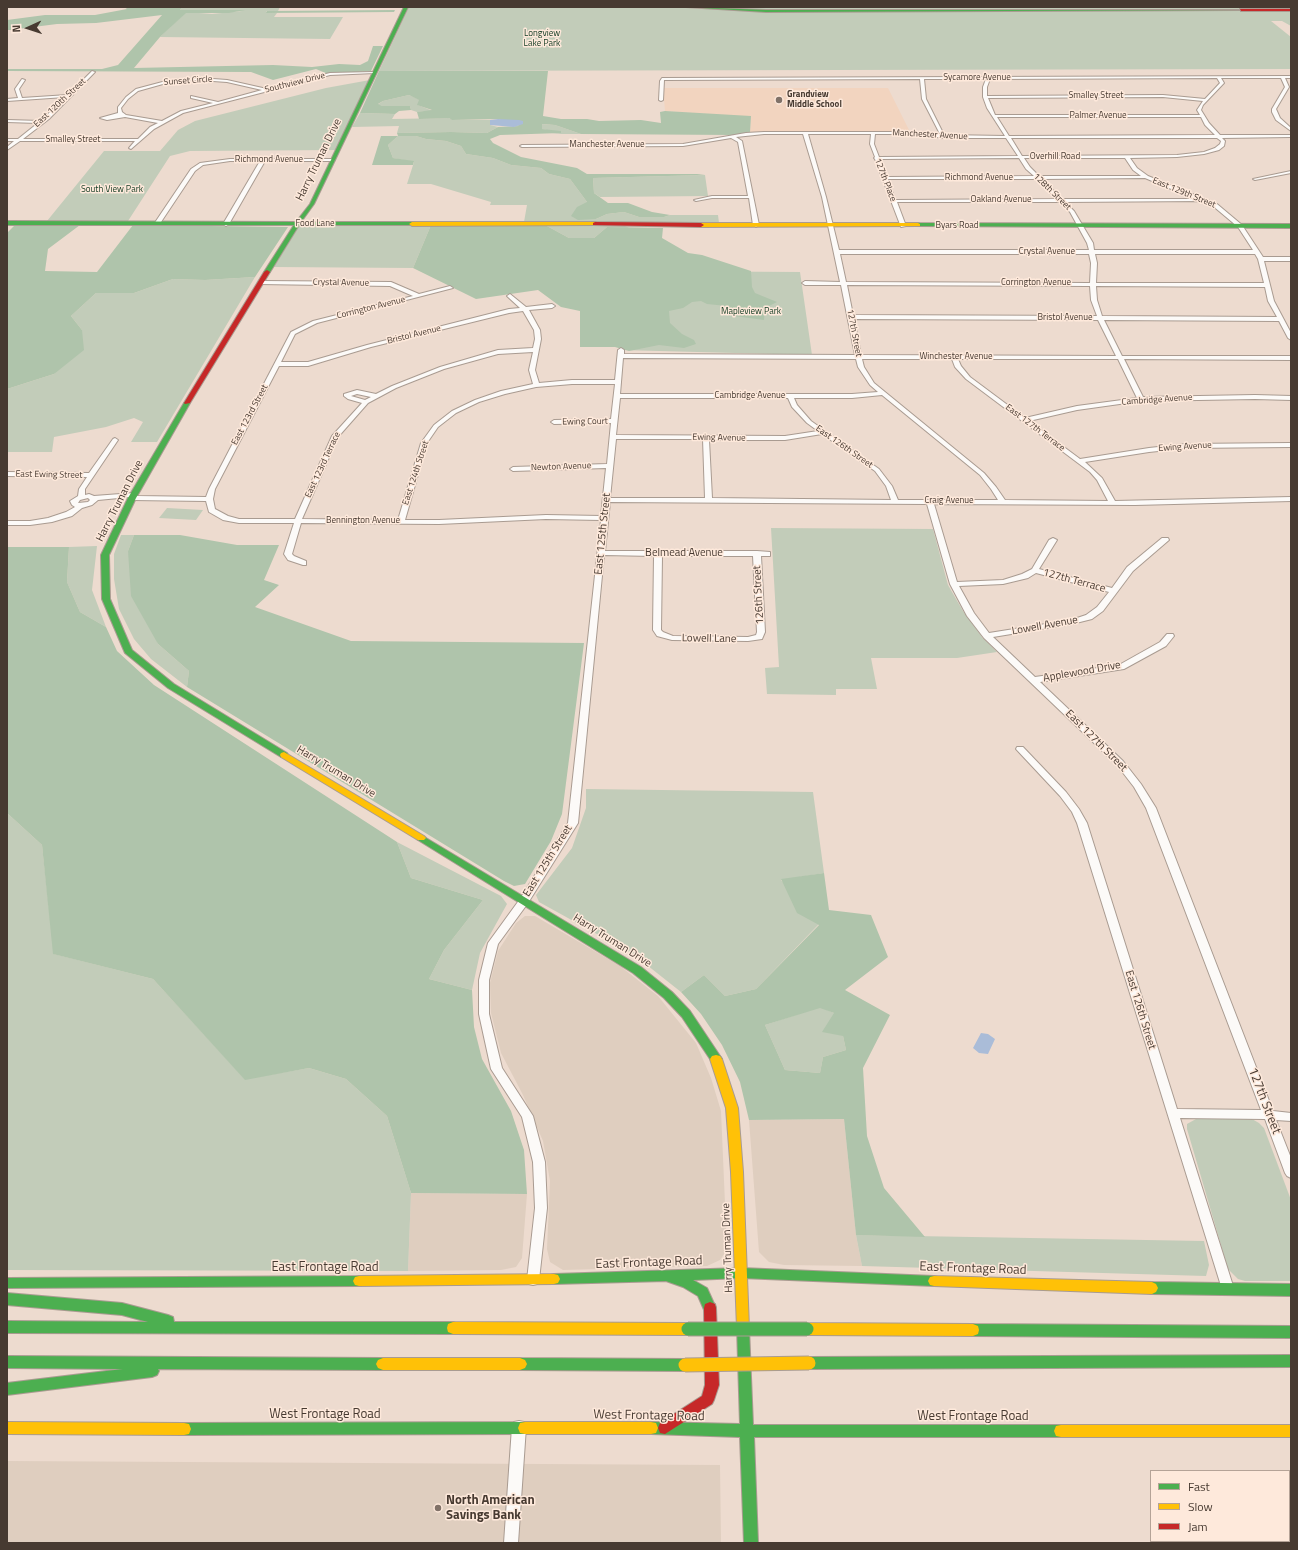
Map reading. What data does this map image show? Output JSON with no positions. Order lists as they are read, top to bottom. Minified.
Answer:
{"streets":{"main road":["Harry Truman Drive","Food Lane","Byars Road","East Frontage Road","West Frontage Road"],"street":["Sycamore Avenue","Sunset Circle","Southview Drive","Smalley Street","East 120th Street","Palmer Avenue","Manchester Avenue","Overhill Road","Richmond Avenue","127th Place","128th Street","East 129th Street","Oakland Avenue","Crystal Avenue","Corrington Avenue","Bristol Avenue","127th Street","Winchester Avenue","Cambridge Avenue","East 123rd Street","Ewing Court","East 127th Terrace","Ewing Avenue","East 126th Street","East 123rd Terrace","Newton Avenue","East 124th Street","East Ewing Street","Craig Avenue","Bennington Avenue","East 125th Street","Belmead Avenue","127th Terrace","126th Street","Lowell Avenue","Lowell Lane","Applewood Drive","East 127th Street"]},"crossings":[["Sunset Circle","Southview Drive"],["Southview Drive","Smalley Street"],["Southview Drive","Harry Truman Drive"],["Smalley Street","East 120th Street"],["Smalley Street","128th Street"],["Palmer Avenue","128th Street"],["Manchester Avenue","Overhill Road"],["Manchester Avenue","127th Place"],["Manchester Avenue","128th Street"],["Manchester Avenue","127th Street"],["Overhill Road","127th Place"],["Overhill Road","128th Street"],["Overhill Road","East 129th Street"],["Richmond Avenue","Harry Truman Drive"],["Richmond Avenue","127th Place"],["Richmond Avenue","128th Street"],["Richmond Avenue","East 129th Street"],["Richmond Avenue","Food Lane"],["Harry Truman Drive","Food Lane"],["Harry Truman Drive","Crystal Avenue"],["Harry Truman Drive","East 125th Street"],["Harry Truman Drive","East Frontage Road"],["Harry Truman Drive","West Frontage Road"],["127th Place","Oakland Avenue"],["127th Place","Byars Road"],["128th Street","Oakland Avenue"],["128th Street","Byars Road"],["128th Street","Crystal Avenue"],["128th Street","Corrington Avenue"],["128th Street","Bristol Avenue"],["128th Street","Winchester Avenue"],["128th Street","Cambridge Avenue"],["East 129th Street","Oakland Avenue"],["East 129th Street","Byars Road"],["East 129th Street","Crystal Avenue"],["East 129th Street","Corrington Avenue"],["East 129th Street","Bristol Avenue"],["Food Lane","Byars Road"],["Byars Road","127th Street"],["Crystal Avenue","Corrington Avenue"],["Crystal Avenue","127th Street"],["Corrington Avenue","127th Street"],["Corrington Avenue","East 123rd Street"],["Bristol Avenue","127th Street"],["Bristol Avenue","East 123rd Street"],["127th Street","Winchester Avenue"],["127th Street","Cambridge Avenue"],["127th Street","Craig Avenue"],["127th Street","East 127th Street"],["Winchester Avenue","East 127th Terrace"],["Winchester Avenue","East 125th Street"],["Cambridge Avenue","East 127th Terrace"],["Cambridge Avenue","East 126th Street"],["Cambridge Avenue","East 125th Street"],["East 123rd Street","Bennington Avenue"],["Ewing Court","East 125th Street"],["East 127th Terrace","Ewing Avenue"],["East 127th Terrace","Craig Avenue"],["Ewing Avenue","East 126th Street"],["Ewing Avenue","East 125th Street"],["East 126th Street","Craig Avenue"],["East 126th Street","East Frontage Road"],["East 123rd Terrace","Bennington Avenue"],["Newton Avenue","East 125th Street"],["East 124th Street","Bennington Avenue"],["Craig Avenue","East 125th Street"],["Craig Avenue","East 127th Street"],["Bennington Avenue","East 125th Street"],["East 125th Street","Belmead Avenue"],["East 125th Street","East Frontage Road"],["Belmead Avenue","126th Street"],["Belmead Avenue","Lowell Lane"],["127th Terrace","Lowell Avenue"],["126th Street","Lowell Lane"],["Lowell Avenue","East 127th Street"],["Applewood Drive","East 127th Street"]],"parks":["Longview Lake Park","South View Park","Mapleview Park"],"places":["Grandview Middle School","North American Savings Bank"],"legend":["Fast","Slow","Jam"],"north":"left"}
